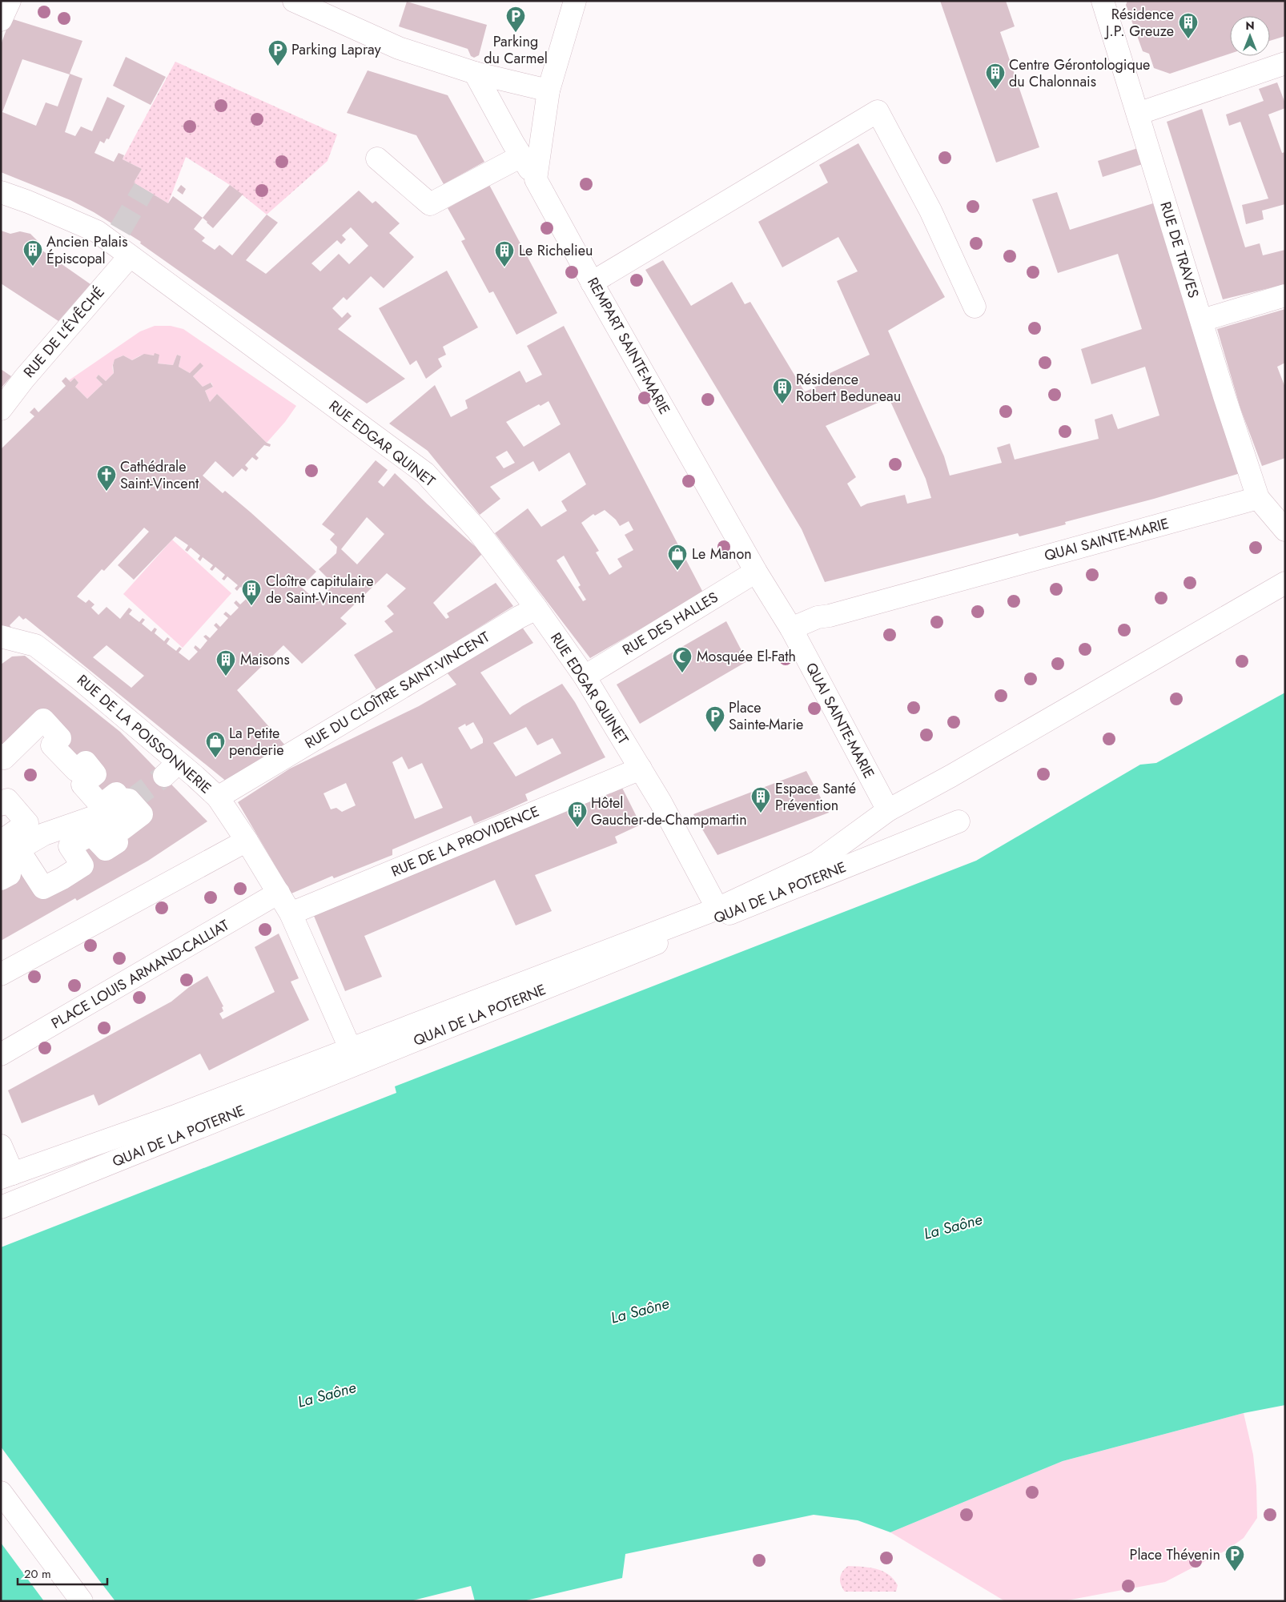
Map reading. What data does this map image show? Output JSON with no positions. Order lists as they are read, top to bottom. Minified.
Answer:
{"streets":{"street":["RUE DE TRAVES","RUE DE L'ÉVÊCHÉ","REMPART SAINTE-MARIE","RUE EDGAR QUINET","QUAI SAINTE-MARIE","RUE DES HALLES","RUE DU CLOÎTRE SAINT-VINCENT","RUE DE LA POISSONNERIE","RUE DE LA PROVIDENCE","QUAI DE LA POTERNE","PLACE LOUIS ARMAND-CALLIAT"]},"crossings":[["RUE DE TRAVES","QUAI SAINTE-MARIE"],["RUE DE L'ÉVÊCHÉ","RUE EDGAR QUINET"],["REMPART SAINTE-MARIE","QUAI SAINTE-MARIE"],["REMPART SAINTE-MARIE","RUE DES HALLES"],["RUE EDGAR QUINET","RUE DES HALLES"],["RUE EDGAR QUINET","RUE DU CLOÎTRE SAINT-VINCENT"],["RUE EDGAR QUINET","RUE DE LA PROVIDENCE"],["RUE EDGAR QUINET","QUAI DE LA POTERNE"],["QUAI SAINTE-MARIE","QUAI DE LA POTERNE"],["RUE DU CLOÎTRE SAINT-VINCENT","RUE DE LA POISSONNERIE"],["RUE DE LA POISSONNERIE","RUE DE LA PROVIDENCE"],["RUE DE LA POISSONNERIE","QUAI DE LA POTERNE"],["RUE DE LA POISSONNERIE","PLACE LOUIS ARMAND-CALLIAT"]],"water":["La Saône"],"places":{"parking":["Parking du Carmel","Parking Lapray","Place Sainte-Marie","Place Thévenin"],"building":["Résidence J.P. Greuze","Centre Gérontologique du Chalonnais","Ancien Palais Épiscopal","Le Richelieu","Résidence Robert Beduneau","Cloître capitulaire de Saint-Vincent","Maisons","Espace Santé Prévention","Hôtel Gaucher-de-Champmartin"],"church":["Cathédrale Saint-Vincent"],"shop":["Le Manon","La Petite penderie"],"mosque":["Mosquée El-Fath"]},"scale_bar":"20 m","north":"top"}
